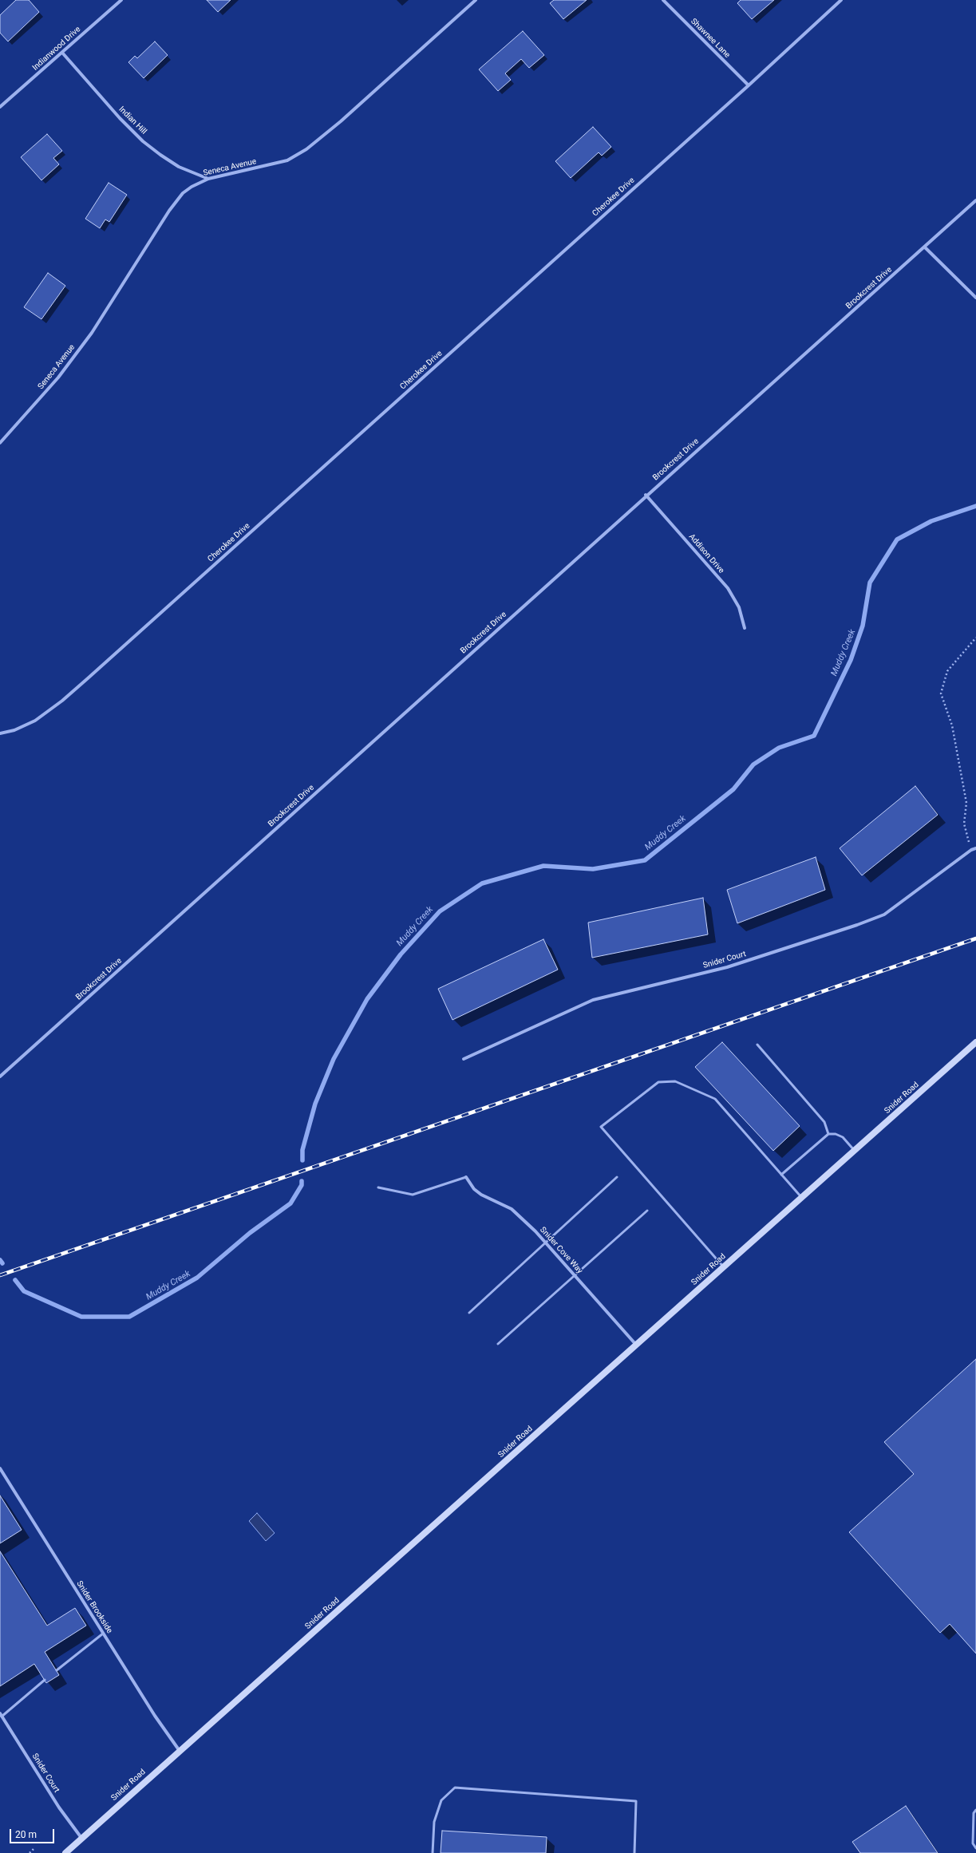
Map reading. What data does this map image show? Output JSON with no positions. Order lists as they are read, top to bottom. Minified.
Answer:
{"streets":{"street":["Shawnee Lane","Indianwood Drive","Indian Hill","Seneca Avenue","Cherokee Drive","Brookcrest Drive","Addison Drive","Snider Court","Snider Road","Snider Cove Way","Snider Brookside"]},"crossings":[["Shawnee Lane","Cherokee Drive"],["Indianwood Drive","Indian Hill"],["Indian Hill","Seneca Avenue"],["Brookcrest Drive","Addison Drive"],["Snider Court","Snider Road"],["Snider Road","Snider Cove Way"],["Snider Road","Snider Brookside"]],"water":["Muddy Creek"],"scale_bar":"20 m"}
